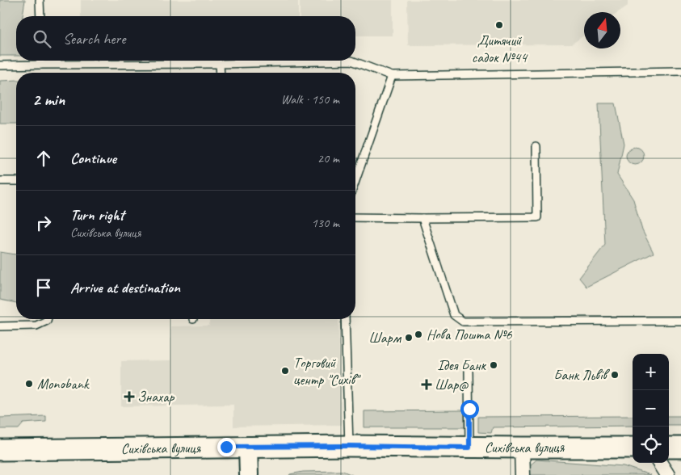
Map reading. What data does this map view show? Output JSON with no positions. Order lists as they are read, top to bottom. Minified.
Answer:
{"streets":{"main road":["Сихівська вулиця"]},"places":{"other":["Дитячий садок №44","Нова Пошта №6","Шарм","Ідея Банк","Tорговий центр \"Сихів\"","Банк Львів","Monobank"],"health":["Шар@","Знахар"]},"north":"top","page":{"search":"Search here","heading":["2 min","Walk · 150 m"],"list":[["Continue","20 m"],["Turn right","Сихівська вулиця","130 m"],"Arrive at destination"],"map_buttons":["+","−"]}}
